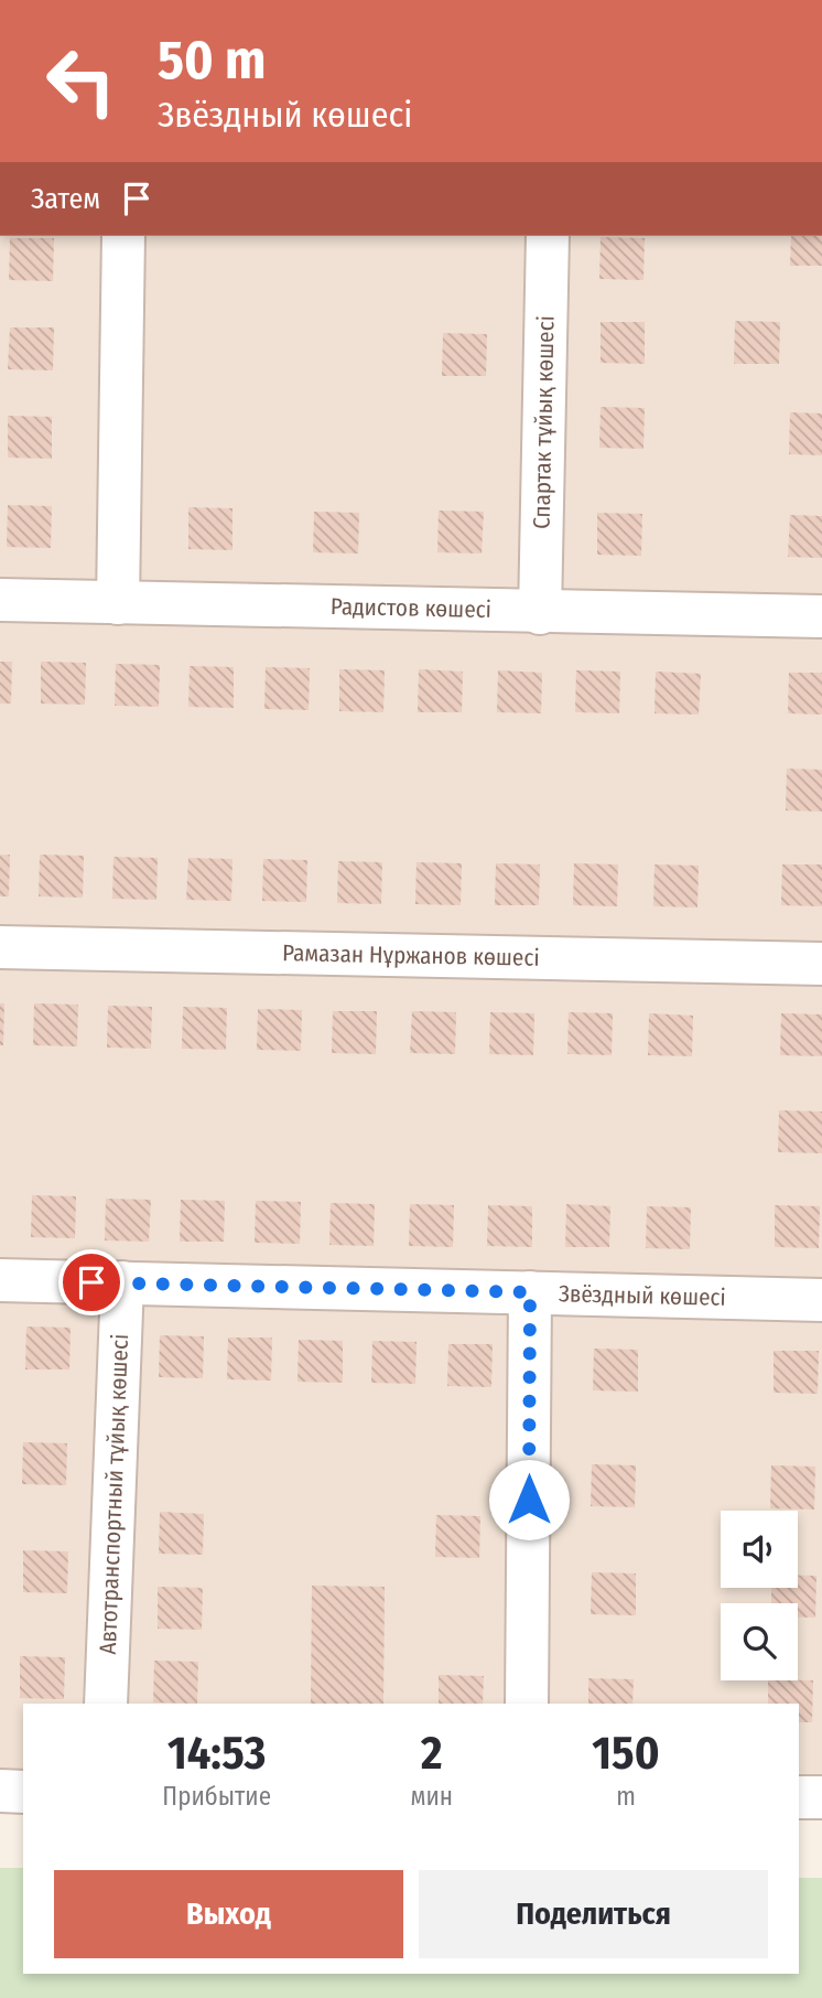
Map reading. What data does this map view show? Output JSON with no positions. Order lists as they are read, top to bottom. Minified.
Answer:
{"streets":{"street":["Спартак тұйық көшесі","Радистов көшесі","Рамазан Нұржанов көшесі","Звёздный көшесі","Автотранспортный тұйық көшесі"]},"crossings":[["Спартак тұйық көшесі","Радистов көшесі"],["Звёздный көшесі","Автотранспортный тұйық көшесі"]],"page":{"turn":["50 m","Звёздный көшесі"],"then":"Затем","eta":["14:53","Прибытие","2","мин","150","m"],"buttons":["Выход","Поделиться"]}}
